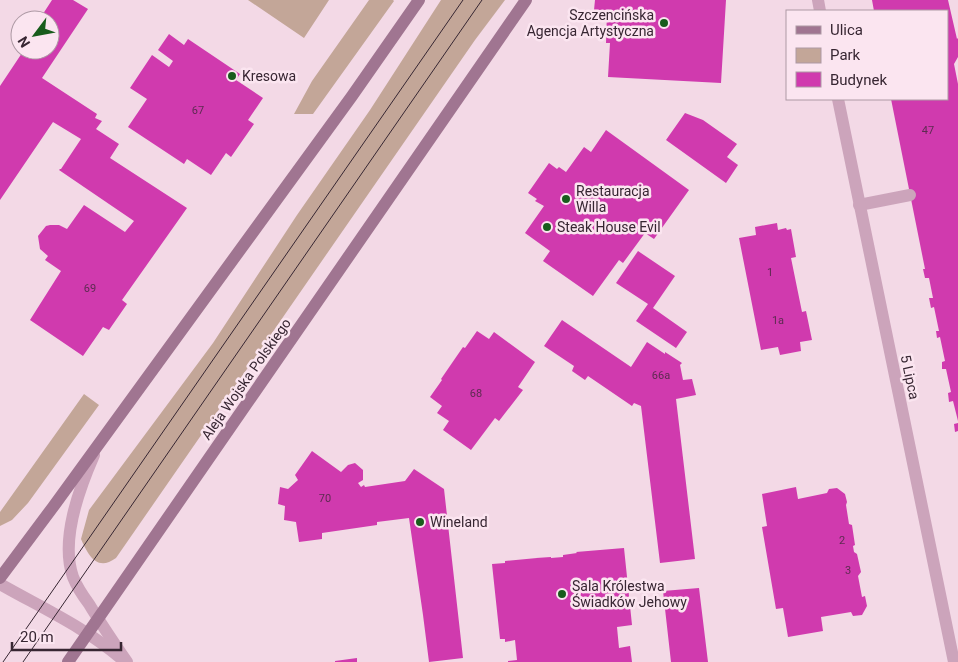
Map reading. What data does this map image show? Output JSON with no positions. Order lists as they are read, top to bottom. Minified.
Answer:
{"streets":{"main road":["Aleja Wojska Polskiego"],"street":["5 Lipca"]},"places":["Szczencińska Agencja Artystyczna","Kresowa","Restauracja Willa","Steak House Evil","Wineland","Sala Królestwa Świadków Jehowy"],"house_numbers":["67","47","1","69","1a","66a","68","70","2","3"],"legend":["Ulica","Park","Budynek"],"scale_bar":"20 m","north":"bottom left"}
